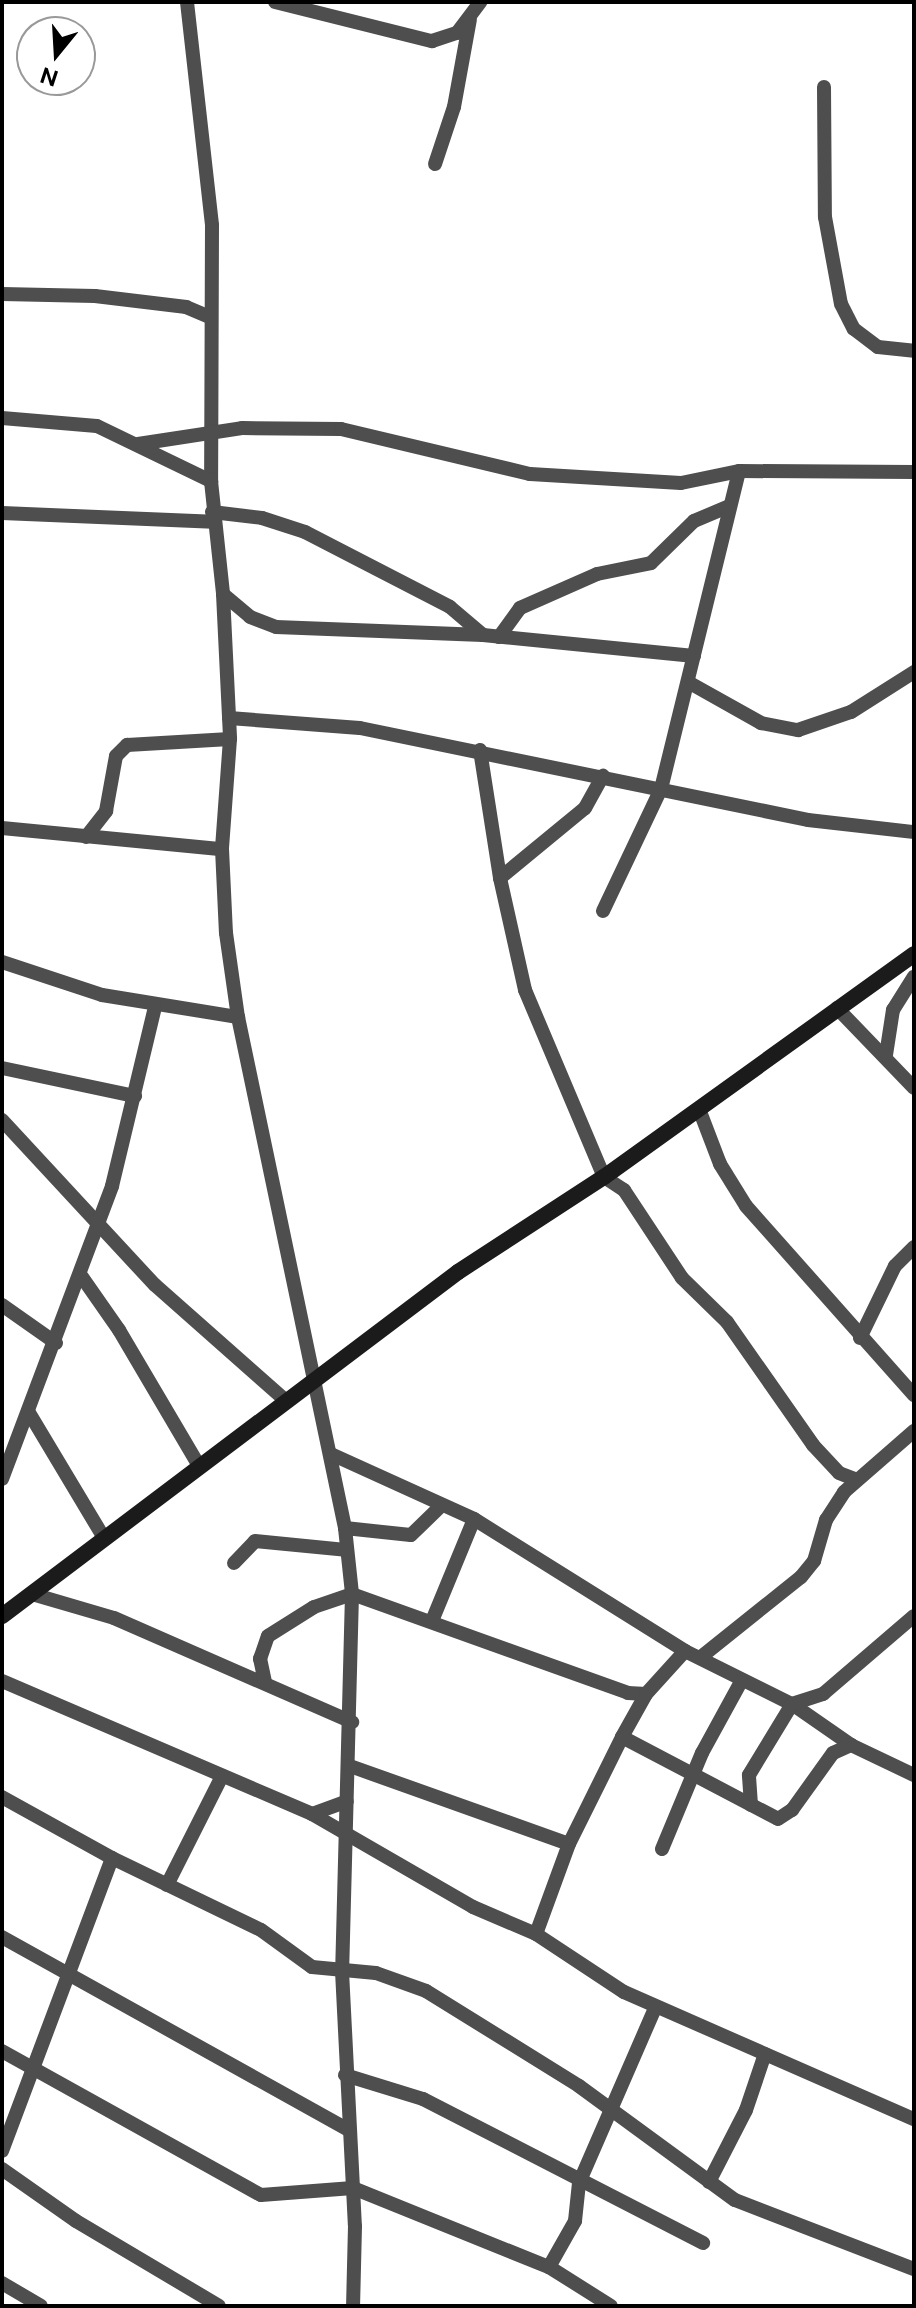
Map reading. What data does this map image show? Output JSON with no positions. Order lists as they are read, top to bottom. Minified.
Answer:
{"north":"bottom"}
